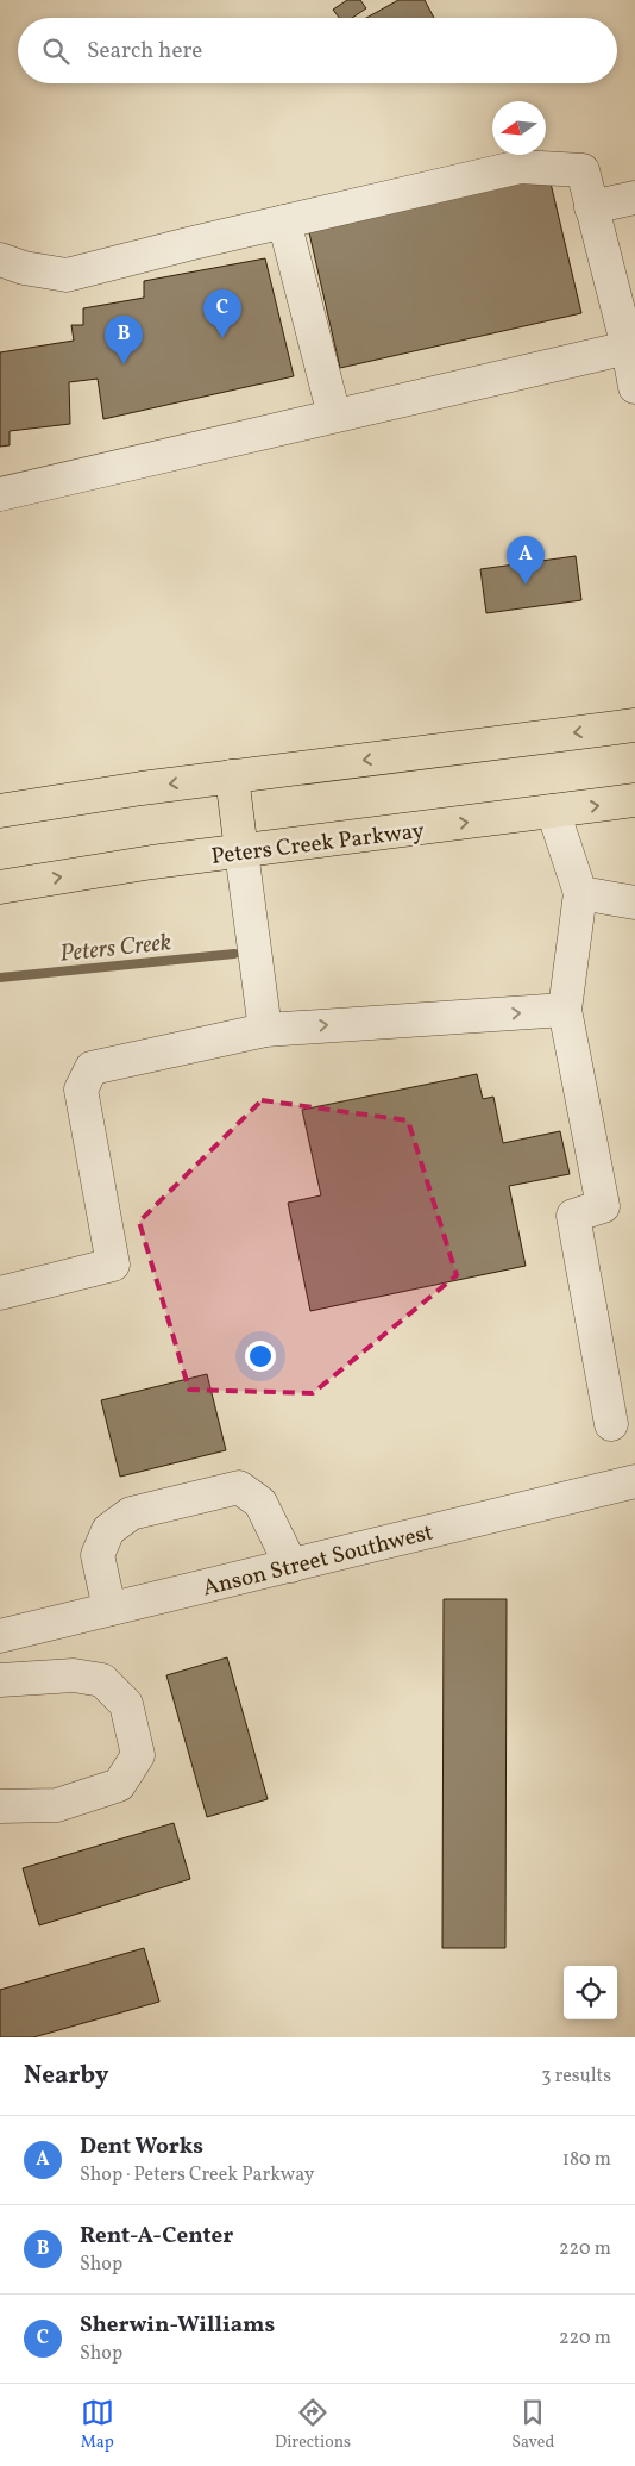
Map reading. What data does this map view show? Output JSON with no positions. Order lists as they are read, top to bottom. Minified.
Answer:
{"streets":{"main road":["Peters Creek Parkway"],"street":["Anson Street Southwest"]},"water":["Peters Creek"],"north":"left","page":{"search":"Search here","pins":["C","B","A"],"heading":["Nearby","3 results"],"list":[{"mark":"A","name":"Dent Works","note":"Shop · Peters Creek Parkway","value":"180 m"},{"mark":"B","name":"Rent-A-Center","note":"Shop","value":"220 m"},{"mark":"C","name":"Sherwin-Williams","note":"Shop","value":"220 m"}],"nav":["Map","Directions","Saved"]}}
